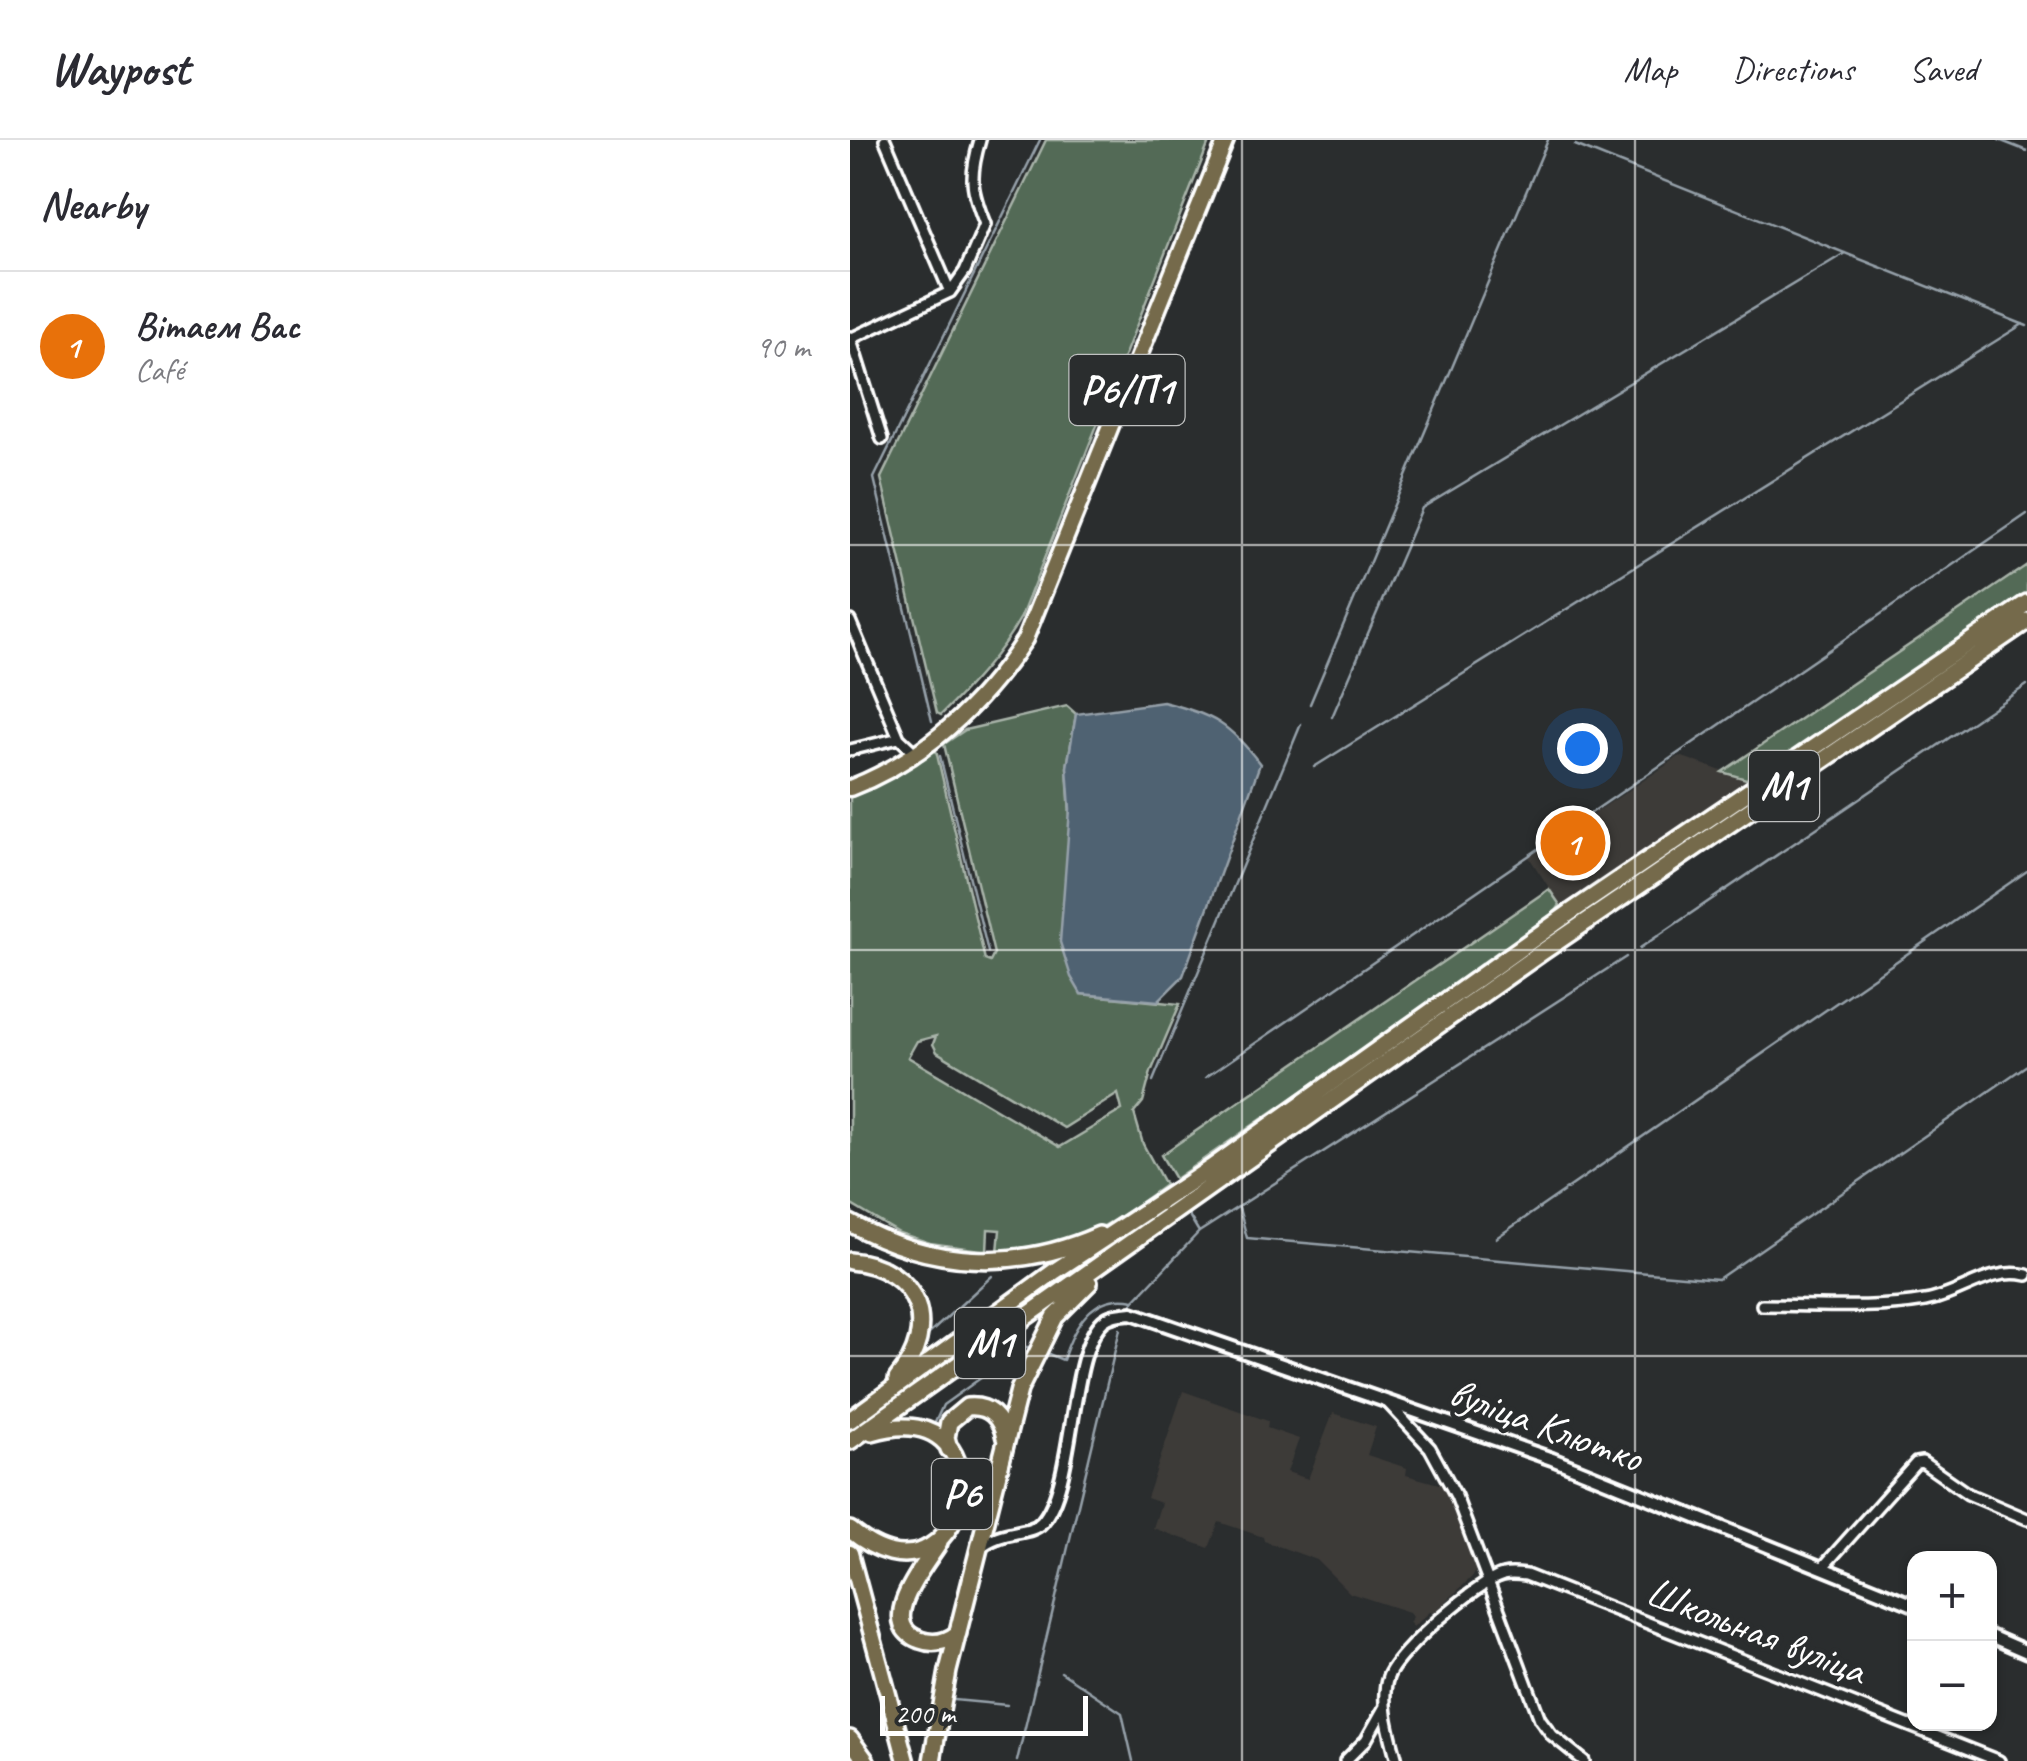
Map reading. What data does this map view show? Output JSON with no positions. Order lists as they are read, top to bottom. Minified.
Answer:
{"streets":{"highway":["М1","Р6"],"main road":["Р6/П1"],"street":["вуліца Клютко","Школьная вуліца"]},"crossings":[["М1","Р6"]],"scale_bar":"200 m","page":{"header":"Waypost","nav":["Map","Directions","Saved"],"heading":"Nearby","list":[{"mark":"1","name":"Вітаем Вас","note":"Café","value":"90 m"}],"pins":"1","map_buttons":["+","−"],"scale":"200 m"}}
